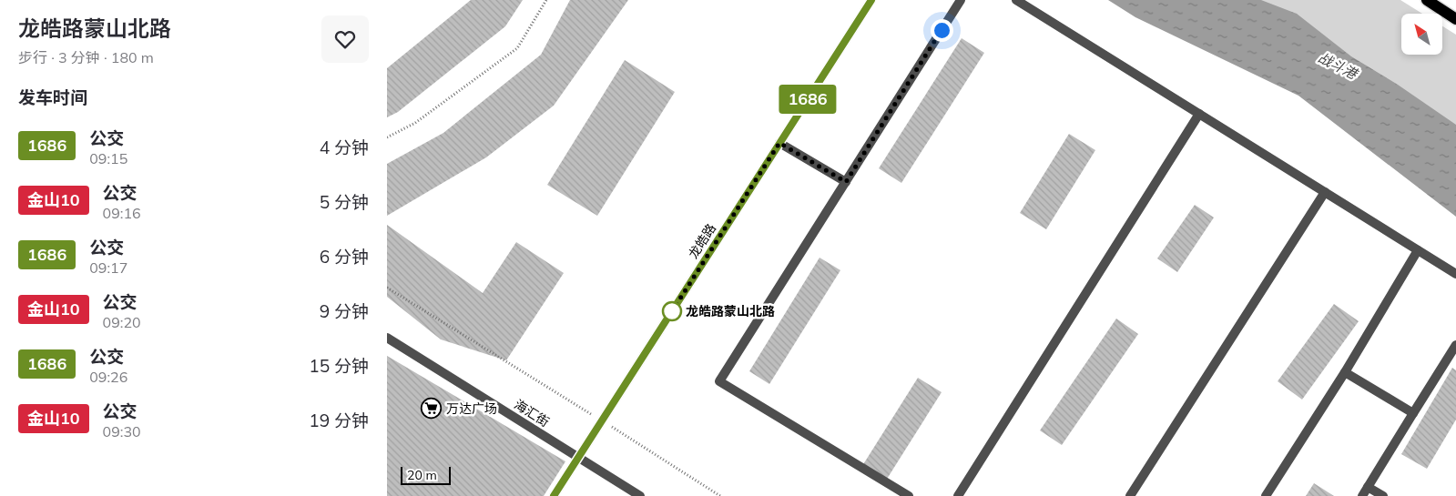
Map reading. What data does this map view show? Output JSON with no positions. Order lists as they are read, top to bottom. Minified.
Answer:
{"streets":{"street":["龙皓路","海汇街"]},"crossings":[["龙皓路","海汇街"]],"water":["战斗港"],"places":{"other":["龙皓路蒙山北路"],"supermarket":["万达广场"]},"lines":["bus line 1686"],"scale_bar":"20 m","north":"top left","page":{"heading":[["龙皓路蒙山北路","步行 · 3 分钟 · 180 m"],"发车时间"],"on_map":"1686","list":[{"mark":"1686","name":"公交","note":"09:15","value":"4 分钟"},{"mark":"金山10","name":"公交","note":"09:16","value":"5 分钟"},{"mark":"1686","name":"公交","note":"09:17","value":"6 分钟"},{"mark":"金山10","name":"公交","note":"09:20","value":"9 分钟"},{"mark":"1686","name":"公交","note":"09:26","value":"15 分钟"},{"mark":"金山10","name":"公交","note":"09:30","value":"19 分钟"}],"scale":"20 m"}}
